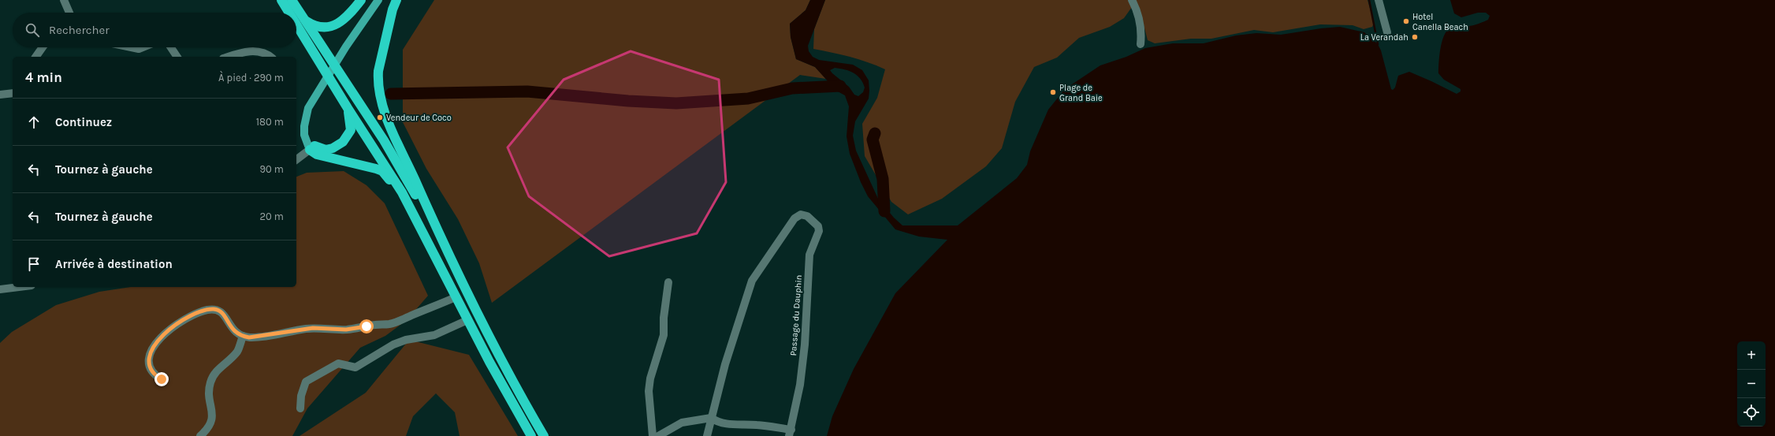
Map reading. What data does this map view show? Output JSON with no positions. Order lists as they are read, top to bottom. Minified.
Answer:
{"streets":{"street":["Passage du Dauphin"]},"places":["Hotel Canella Beach","La Verandah","Plage de Grand Baie","Vendeur de Coco"],"page":{"search":"Rechercher","heading":["4 min","À pied · 290 m"],"list":[["Continuez","180 m"],["Tournez à gauche","90 m"],["Tournez à gauche","20 m"],"Arrivée à destination"],"map_buttons":["+","−"]}}
